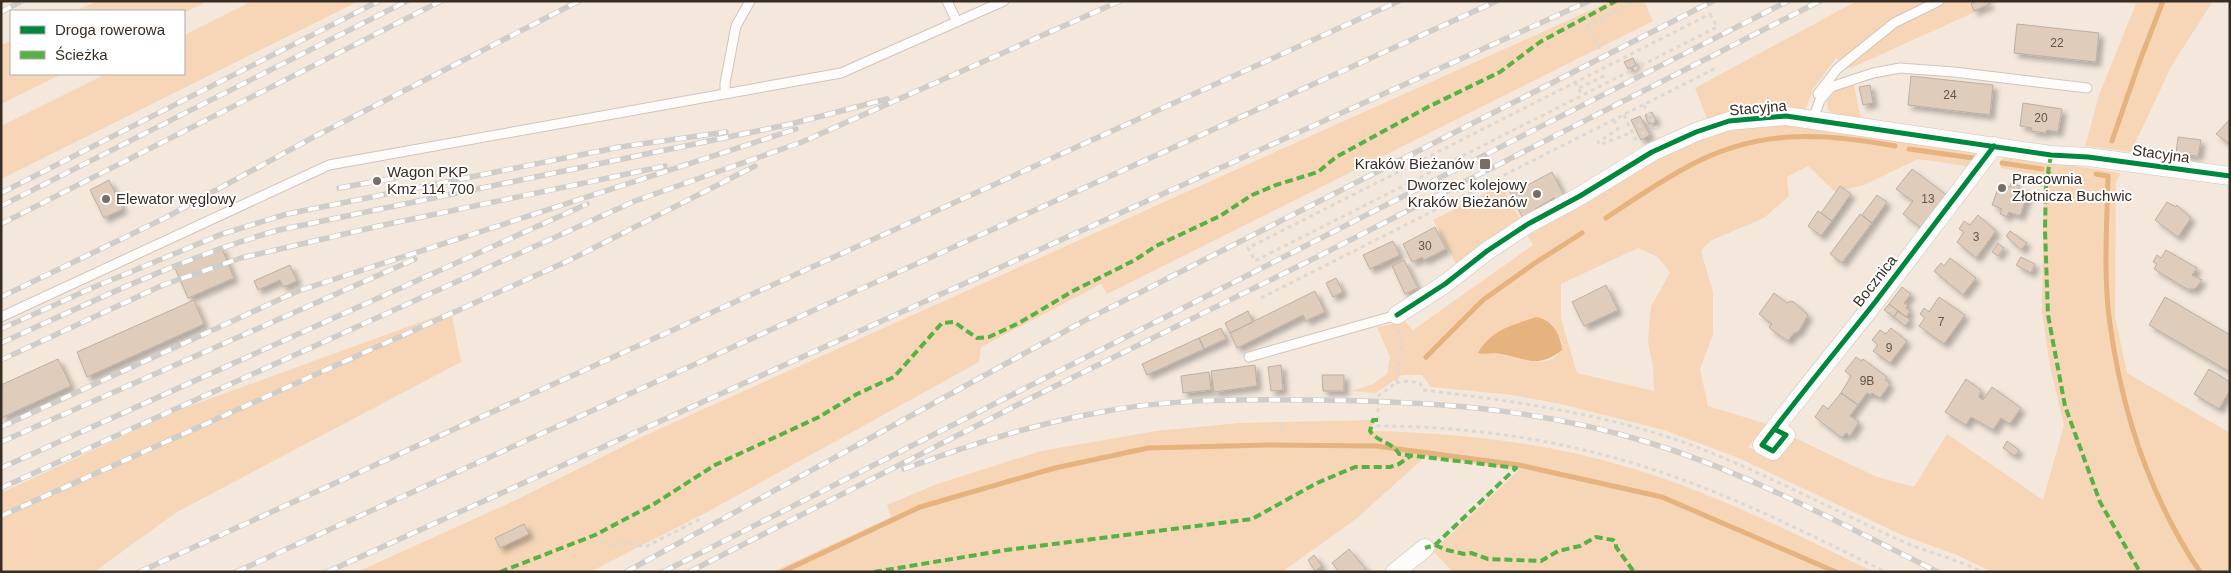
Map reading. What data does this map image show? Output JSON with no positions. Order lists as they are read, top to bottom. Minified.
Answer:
{"streets":{"street":["Stacyjna","Bocznica"]},"crossings":[["Stacyjna","Bocznica"]],"places":{"transit":["Kraków Bieżanów"],"other":["Wagon PKP Kmz 114 700","Pracownia Złotnicza Buchwic","Dworzec kolejowy Kraków Bieżanów","Elewator węglowy"]},"house_numbers":["22","24","20","13","3","30","7","9","9B"],"legend":["Droga rowerowa","Ścieżka"]}
